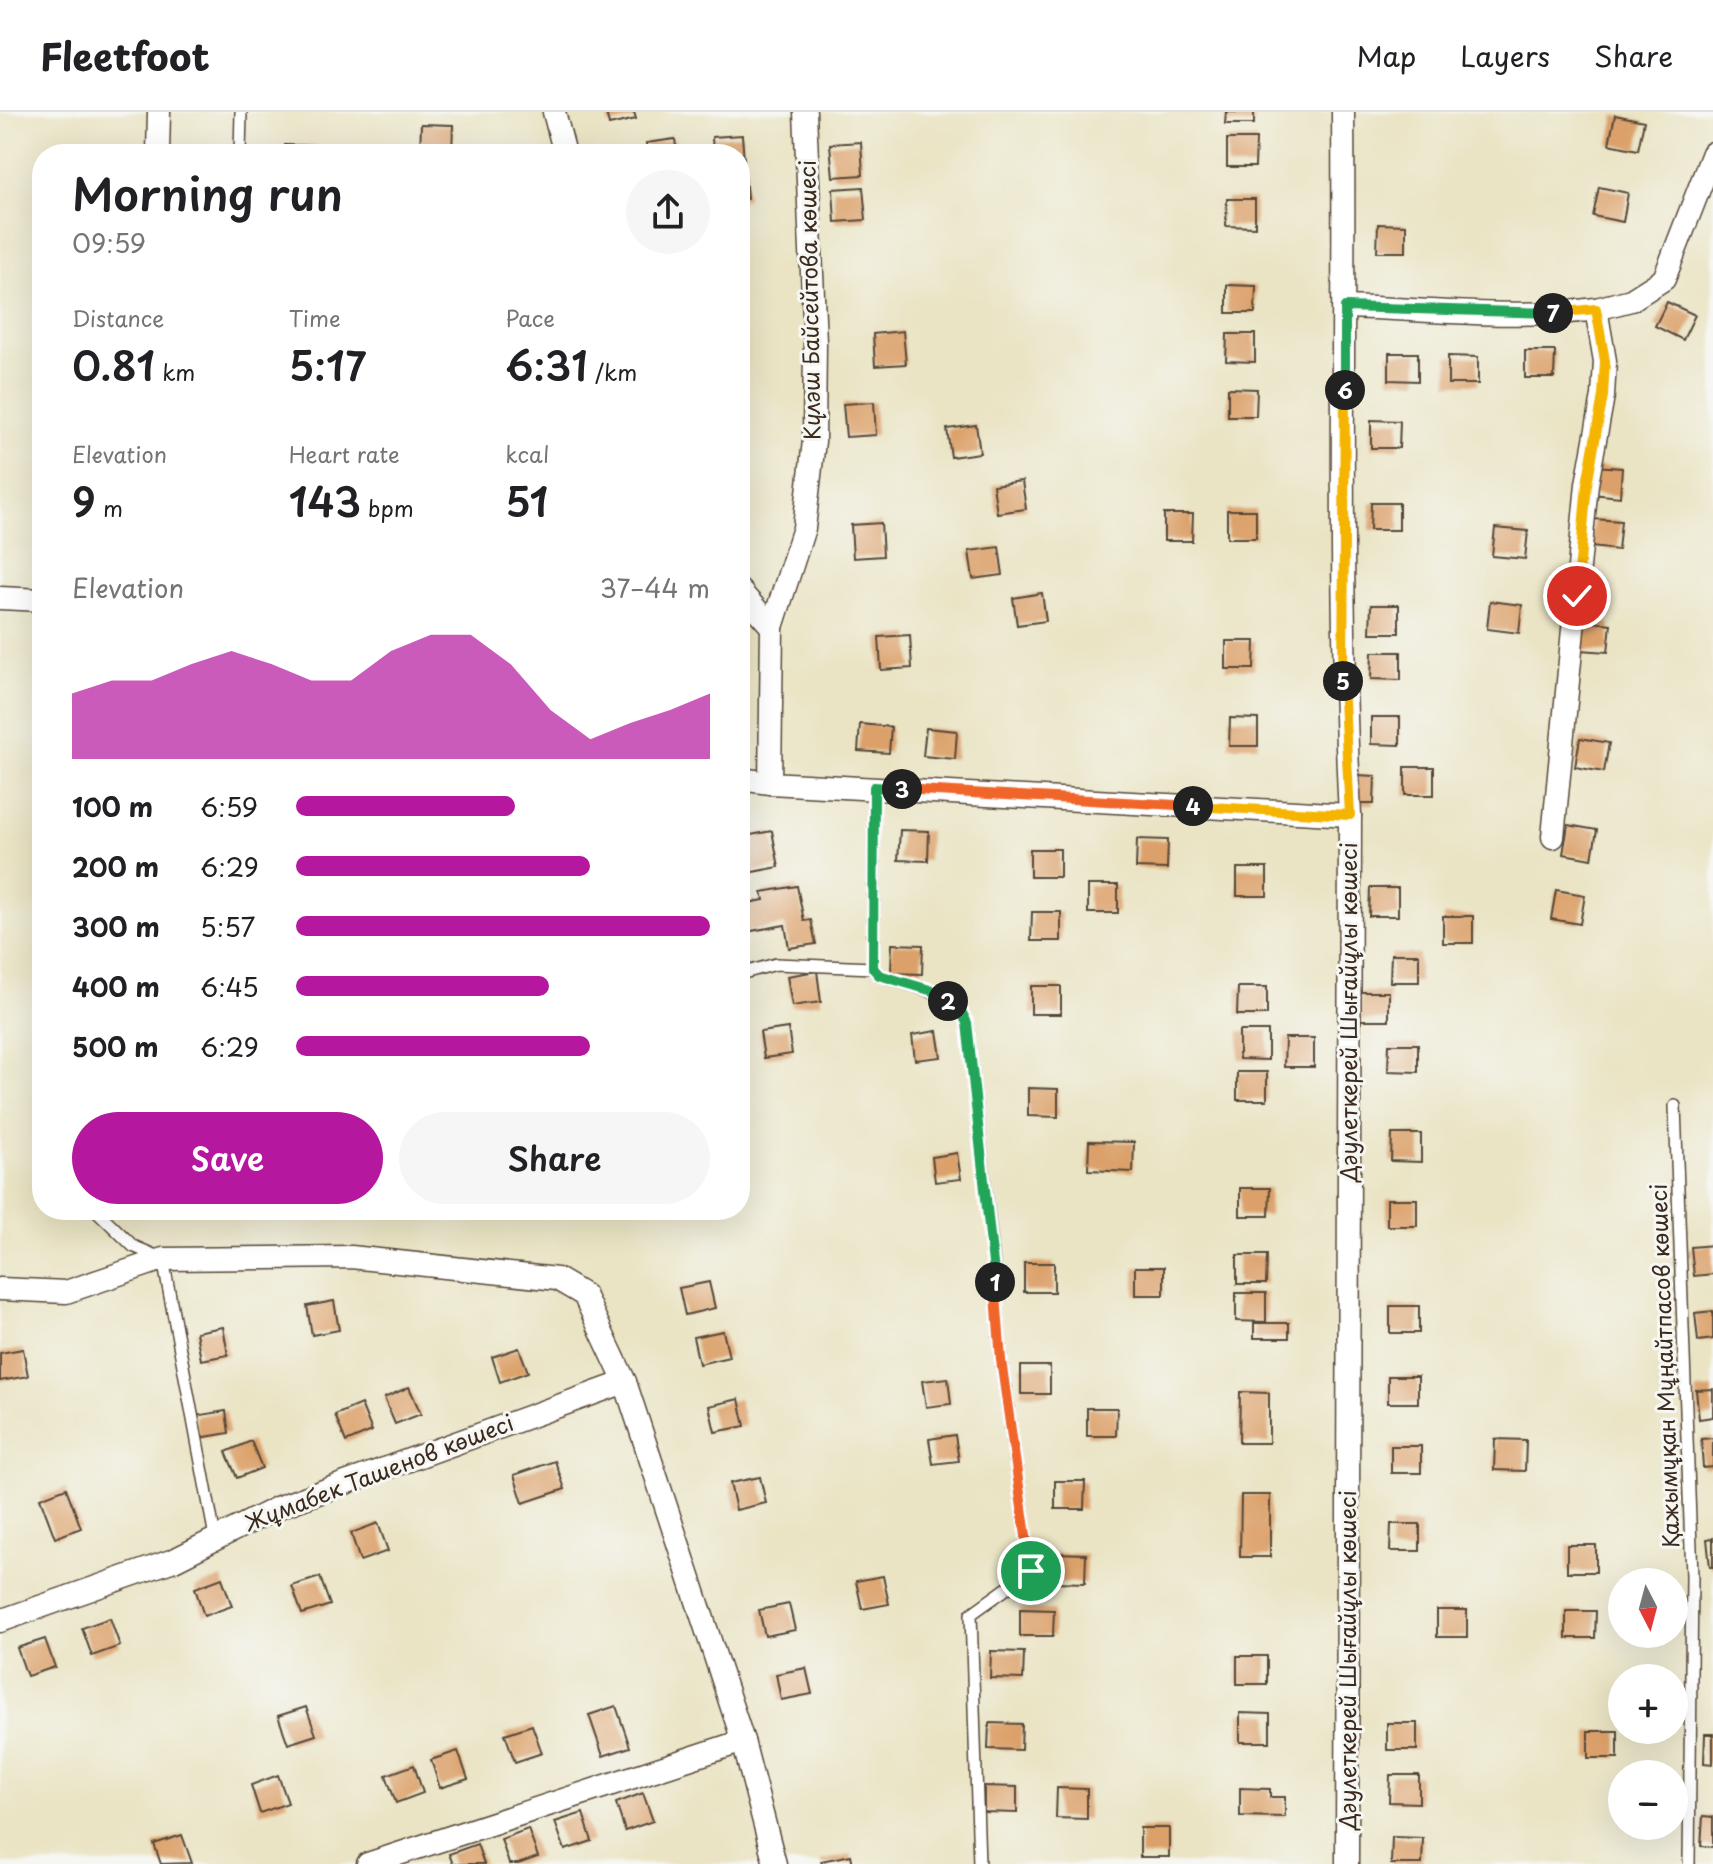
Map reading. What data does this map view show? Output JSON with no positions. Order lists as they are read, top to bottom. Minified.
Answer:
{"streets":{"street":["Күләш Байсейтова көшесі","Дәулеткерей Шығайұлы көшесі","Жұмабек Ташенов көшесі"],"lane":["Қажымұқан Мұңайтпасов көшесі"]},"north":"bottom","page":{"header":"Fleetfoot","nav":["Map","Layers","Share"],"heading":["Morning run","09:59"],"stats":[["Distance","0.81 km"],["Time","5:17"],["Pace","6:31 /km"],["Elevation","9 m"],["Heart rate","143 bpm"],["kcal","51"]],"pins":["7","6","5","3","4","2","1"],"chart":["Elevation","37–44 m"],"list":[{"name":"100 m","note":"6:59"},{"name":"200 m","note":"6:29"},{"name":"300 m","note":"5:57"},{"name":"400 m","note":"6:45"},{"name":"500 m","note":"6:29"}],"buttons":["Save","Share"],"map_buttons":["+","−"]}}
